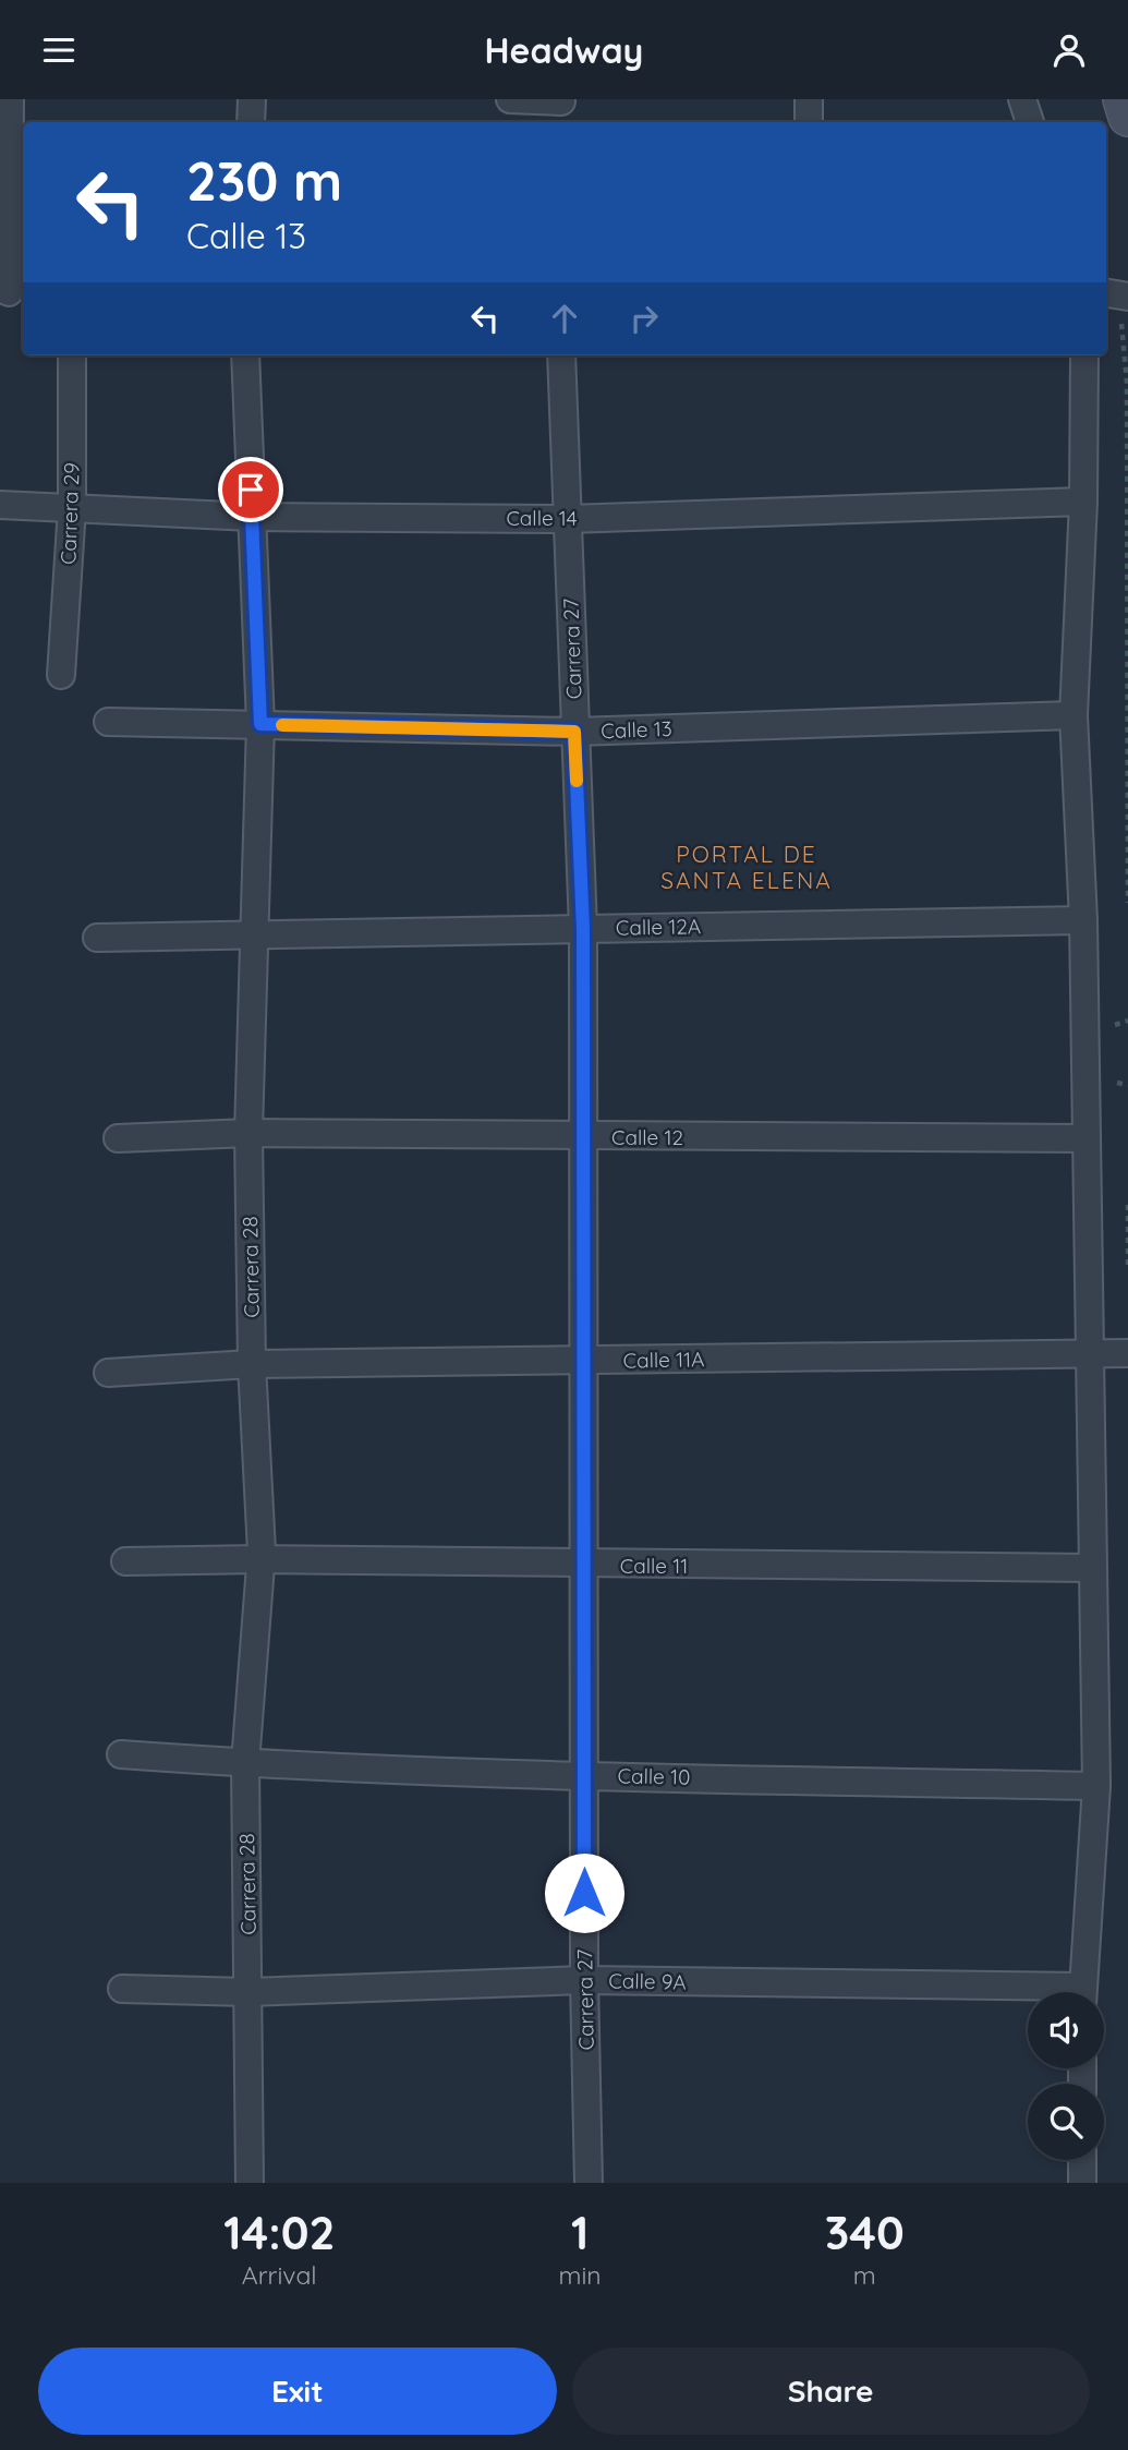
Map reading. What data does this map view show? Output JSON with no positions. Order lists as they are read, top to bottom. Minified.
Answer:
{"streets":{"street":["Carrera 29","Calle 14","Carrera 27","Calle 13","Calle 12A","Calle 12","Carrera 28","Calle 11A","Calle 11","Calle 10","Calle 9A"]},"crossings":[["Carrera 29","Calle 14"],["Calle 14","Carrera 27"],["Calle 14","Carrera 28"],["Carrera 27","Calle 13"],["Carrera 27","Calle 12A"],["Carrera 27","Calle 12"],["Carrera 27","Calle 11A"],["Carrera 27","Calle 11"],["Carrera 27","Calle 10"],["Carrera 27","Calle 9A"],["Calle 13","Carrera 28"],["Calle 12A","Carrera 28"],["Calle 12","Carrera 28"],["Carrera 28","Calle 11A"],["Carrera 28","Calle 11"],["Carrera 28","Calle 10"],["Carrera 28","Calle 9A"]],"districts":["PORTAL DE SANTA ELENA"],"page":{"header":"Headway","turn":["230 m","Calle 13"],"eta":["14:02","Arrival","1","min","340","m"],"buttons":["Exit","Share"]}}
